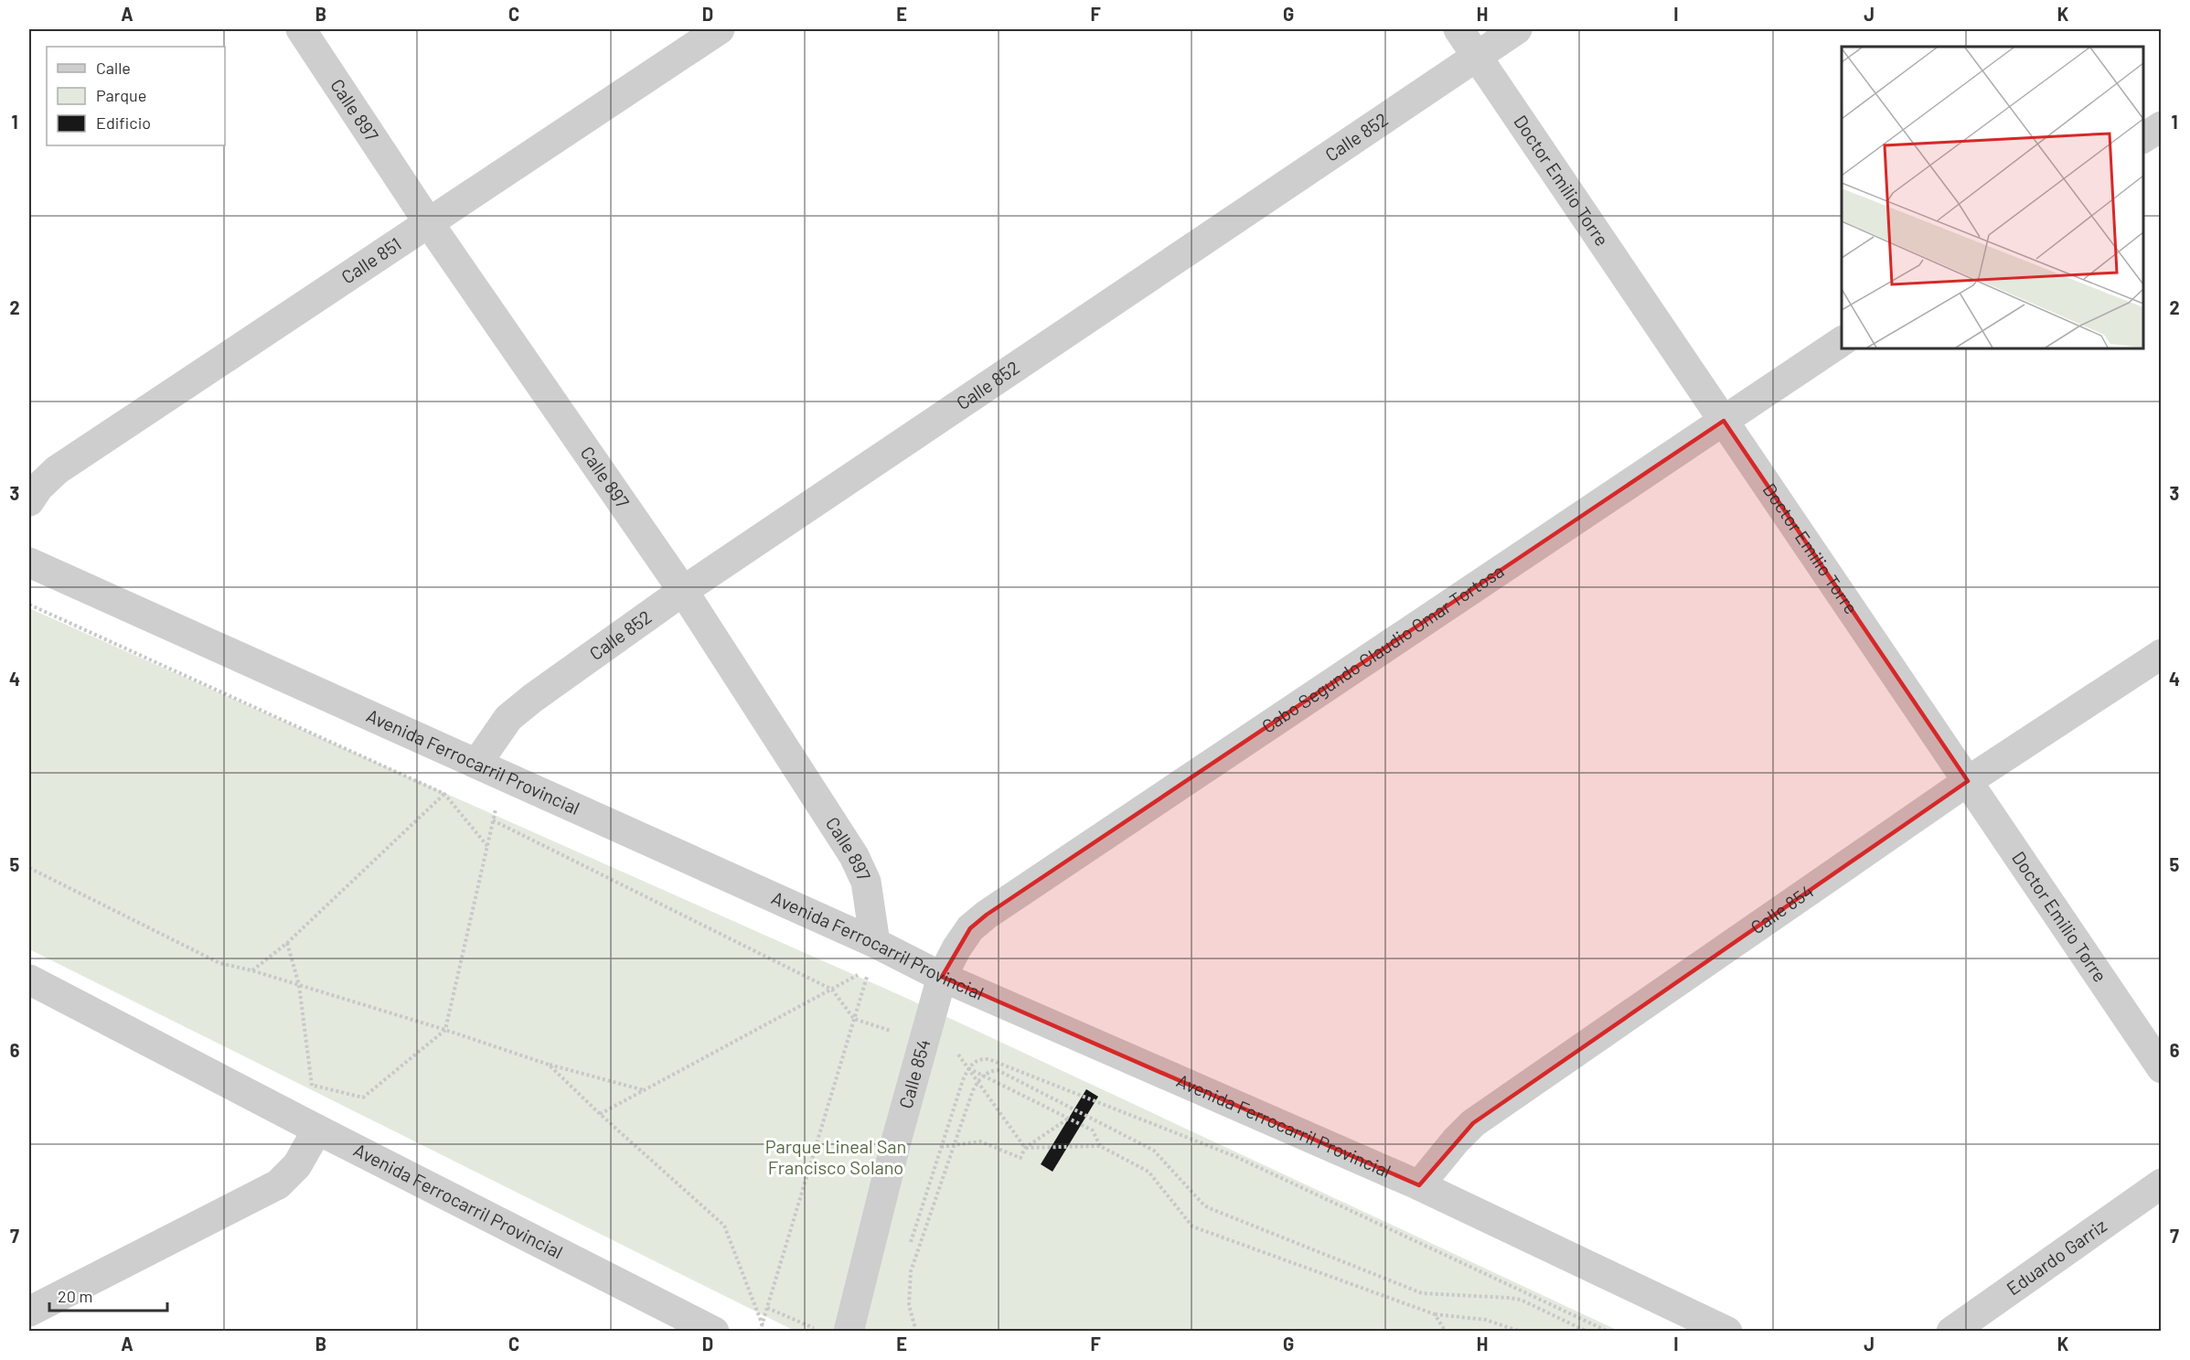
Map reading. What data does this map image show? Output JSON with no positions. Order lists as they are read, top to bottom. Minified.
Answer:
{"streets":{"street":["Calle 897","Calle 852","Doctor Emilio Torre","Calle 851","Cabo Segundo Claudio Omar Tortosa","Avenida Ferrocarril Provincial","Calle 854","Eduardo Garriz"]},"crossings":[["Calle 897","Calle 852"],["Calle 897","Calle 851"],["Calle 897","Avenida Ferrocarril Provincial"],["Calle 852","Doctor Emilio Torre"],["Calle 852","Avenida Ferrocarril Provincial"],["Doctor Emilio Torre","Cabo Segundo Claudio Omar Tortosa"],["Doctor Emilio Torre","Calle 854"],["Cabo Segundo Claudio Omar Tortosa","Avenida Ferrocarril Provincial"],["Cabo Segundo Claudio Omar Tortosa","Calle 854"],["Avenida Ferrocarril Provincial","Calle 854"]],"parks":["Parque Lineal San Francisco Solano"],"legend":["Calle","Parque","Edificio"],"scale_bar":"20 m","grid":{"columns":["A","B","C","D","E","F","G","H","I","J","K"],"rows":["1","2","3","4","5","6","7"]}}
